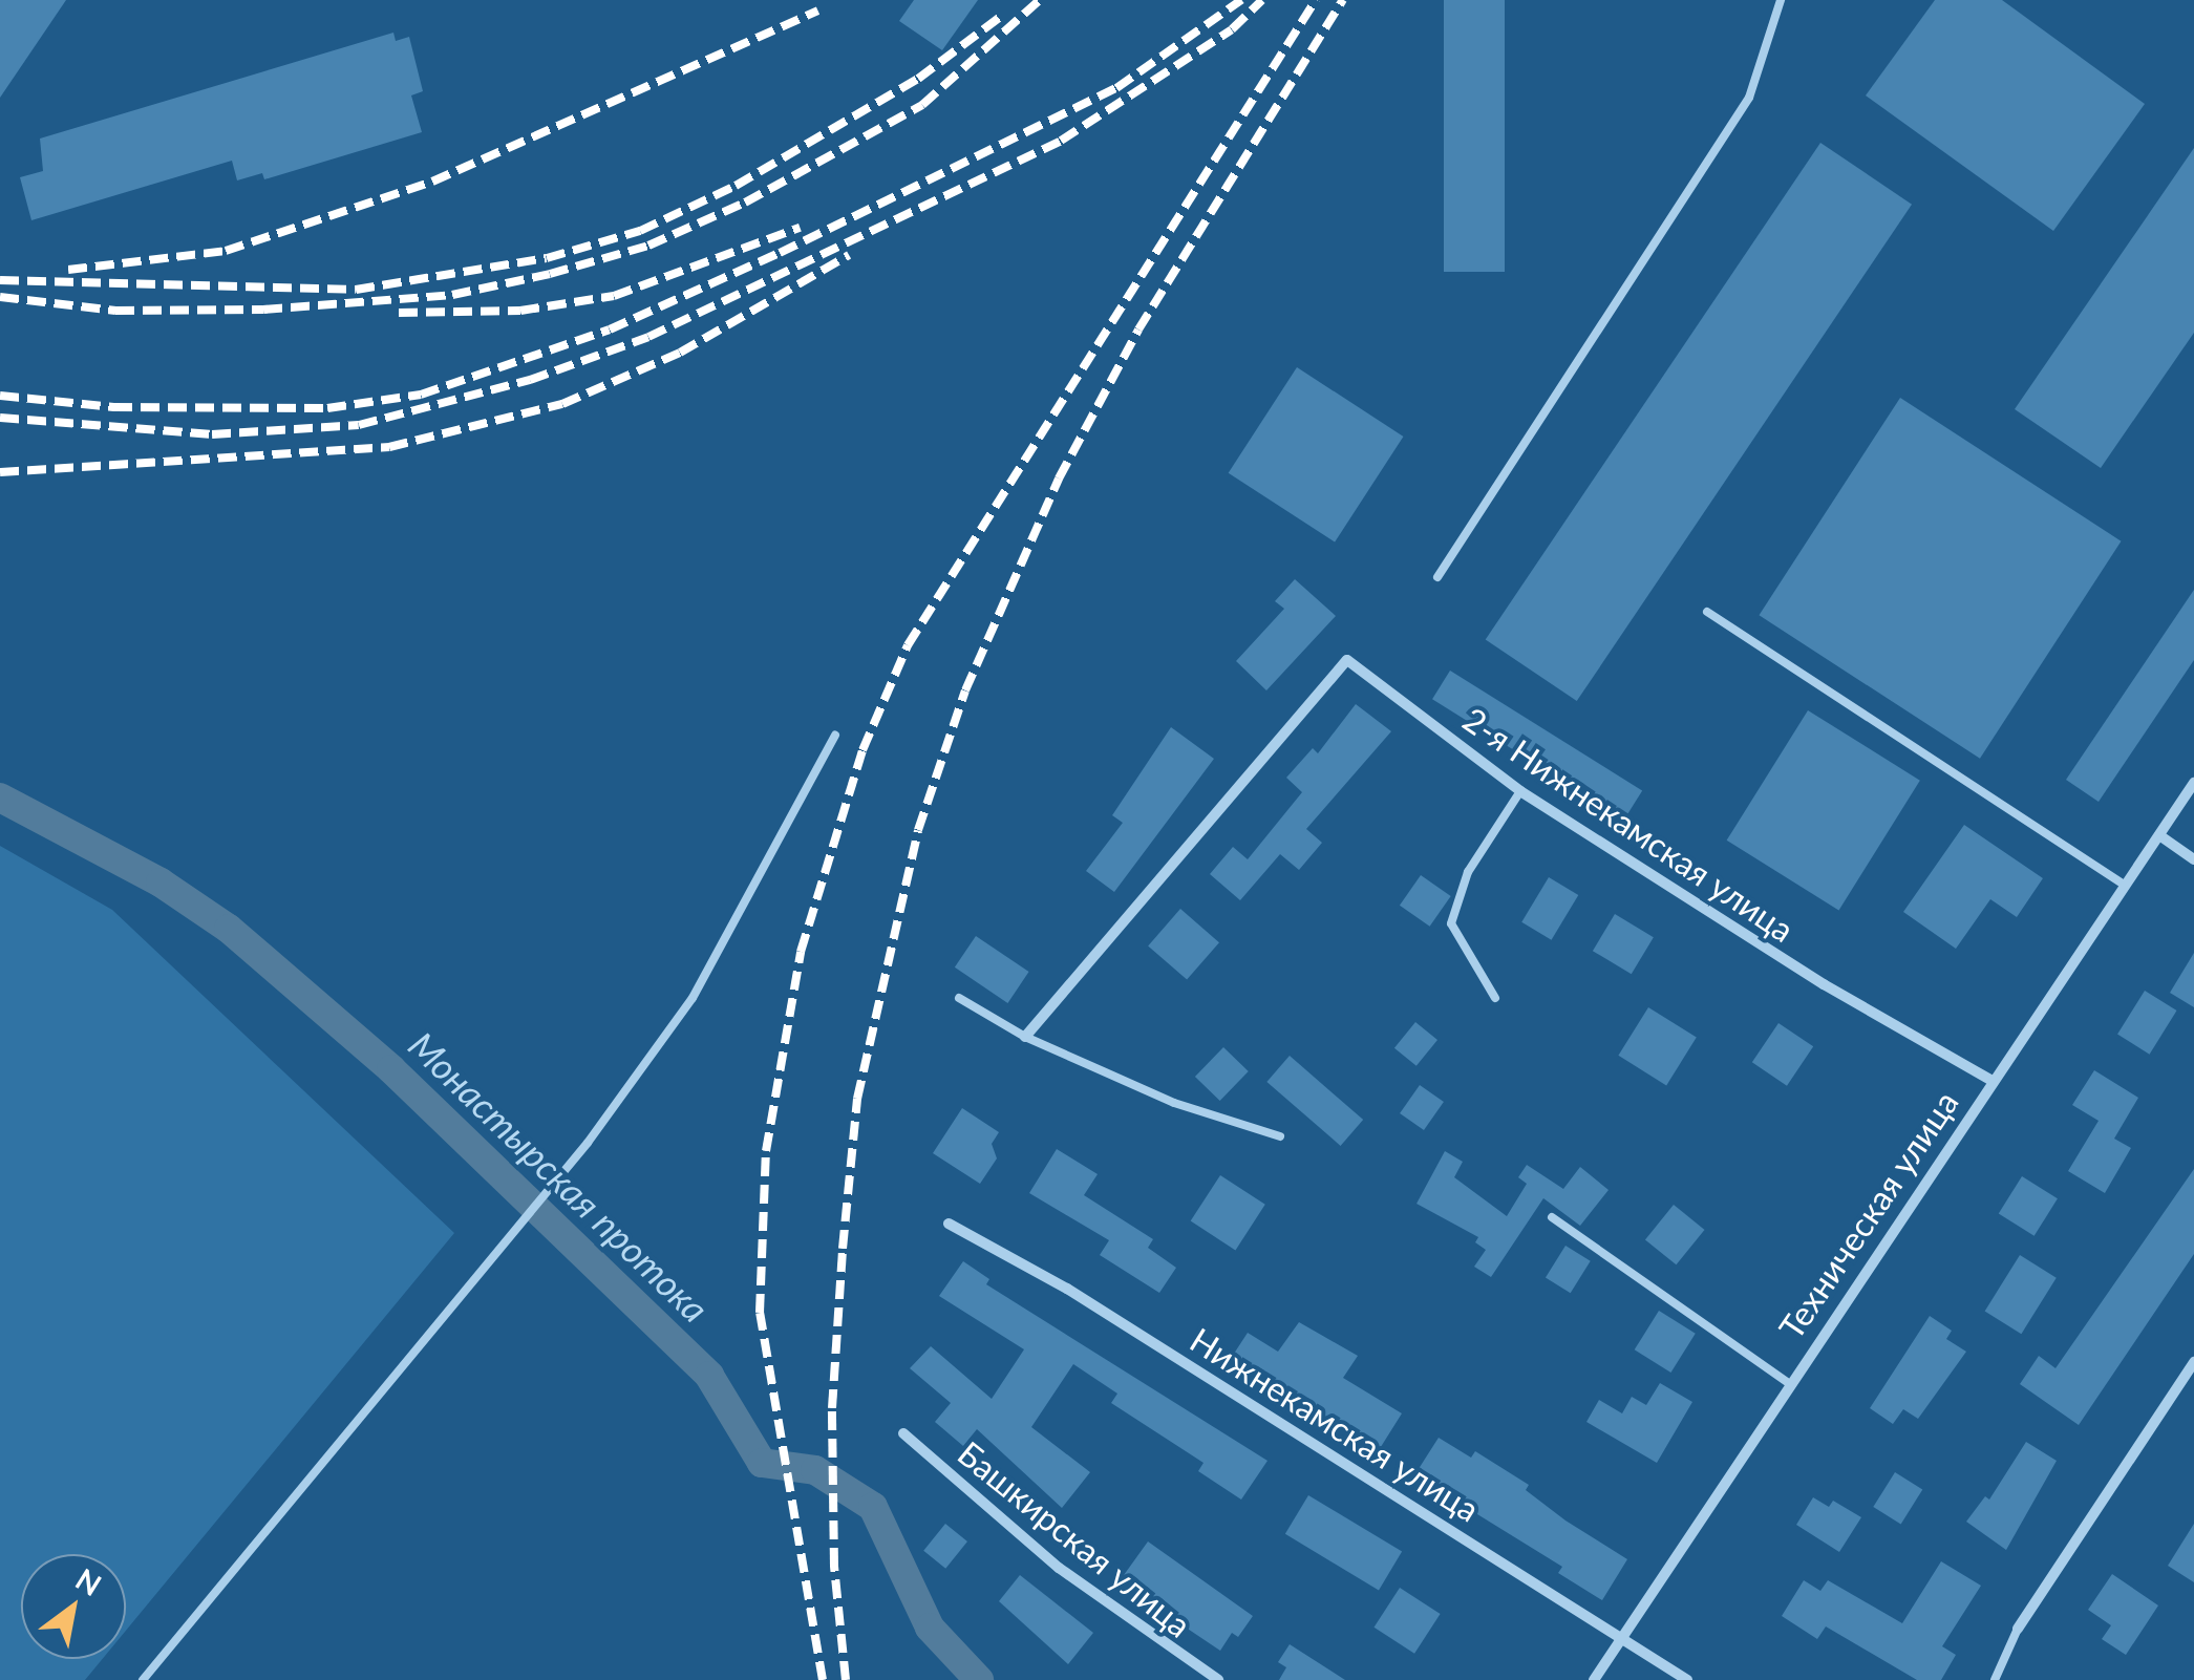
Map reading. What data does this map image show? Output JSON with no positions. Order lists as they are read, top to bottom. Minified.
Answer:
{"streets":{"street":["2-я Нижнекамская улица","Техническая улица","Нижнекамская улица","Башкирская улица"]},"crossings":[["2-я Нижнекамская улица","Техническая улица"],["Техническая улица","Нижнекамская улица"]],"water":["Монастырская протока"],"north":"top right"}
